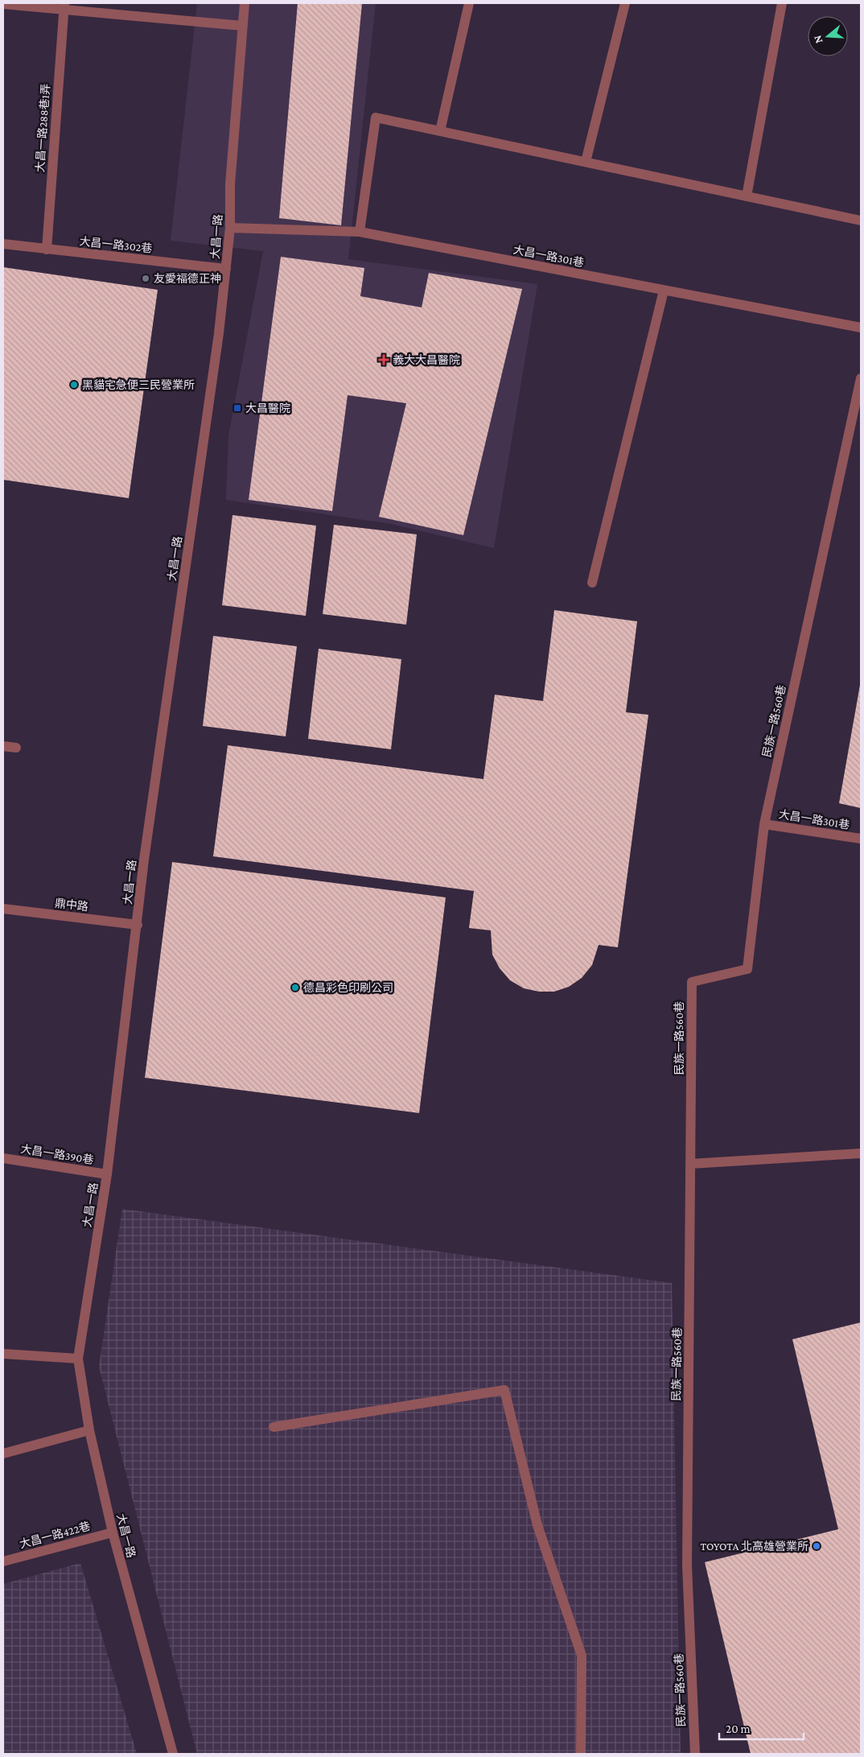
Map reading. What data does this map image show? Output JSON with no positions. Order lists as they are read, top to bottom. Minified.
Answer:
{"streets":{"street":["大昌一路288巷1弄","大昌一路","大昌一路302巷","大昌一路301巷","民族一路560巷","鼎中路","大昌一路390巷","大昌一路422巷"]},"crossings":[["大昌一路288巷1弄","大昌一路302巷"],["大昌一路","大昌一路302巷"],["大昌一路","大昌一路301巷"],["大昌一路","鼎中路"],["大昌一路","大昌一路390巷"],["大昌一路","大昌一路422巷"],["大昌一路301巷","民族一路560巷"]],"places":{"other":["友愛福德正神","黑貓宅急便三民營業所","德昌彩色印刷公司","TOYOTA 北高雄營業所"],"health":["義大大昌醫院"],"transit":["大昌醫院"]},"scale_bar":"20 m","north":"left"}
